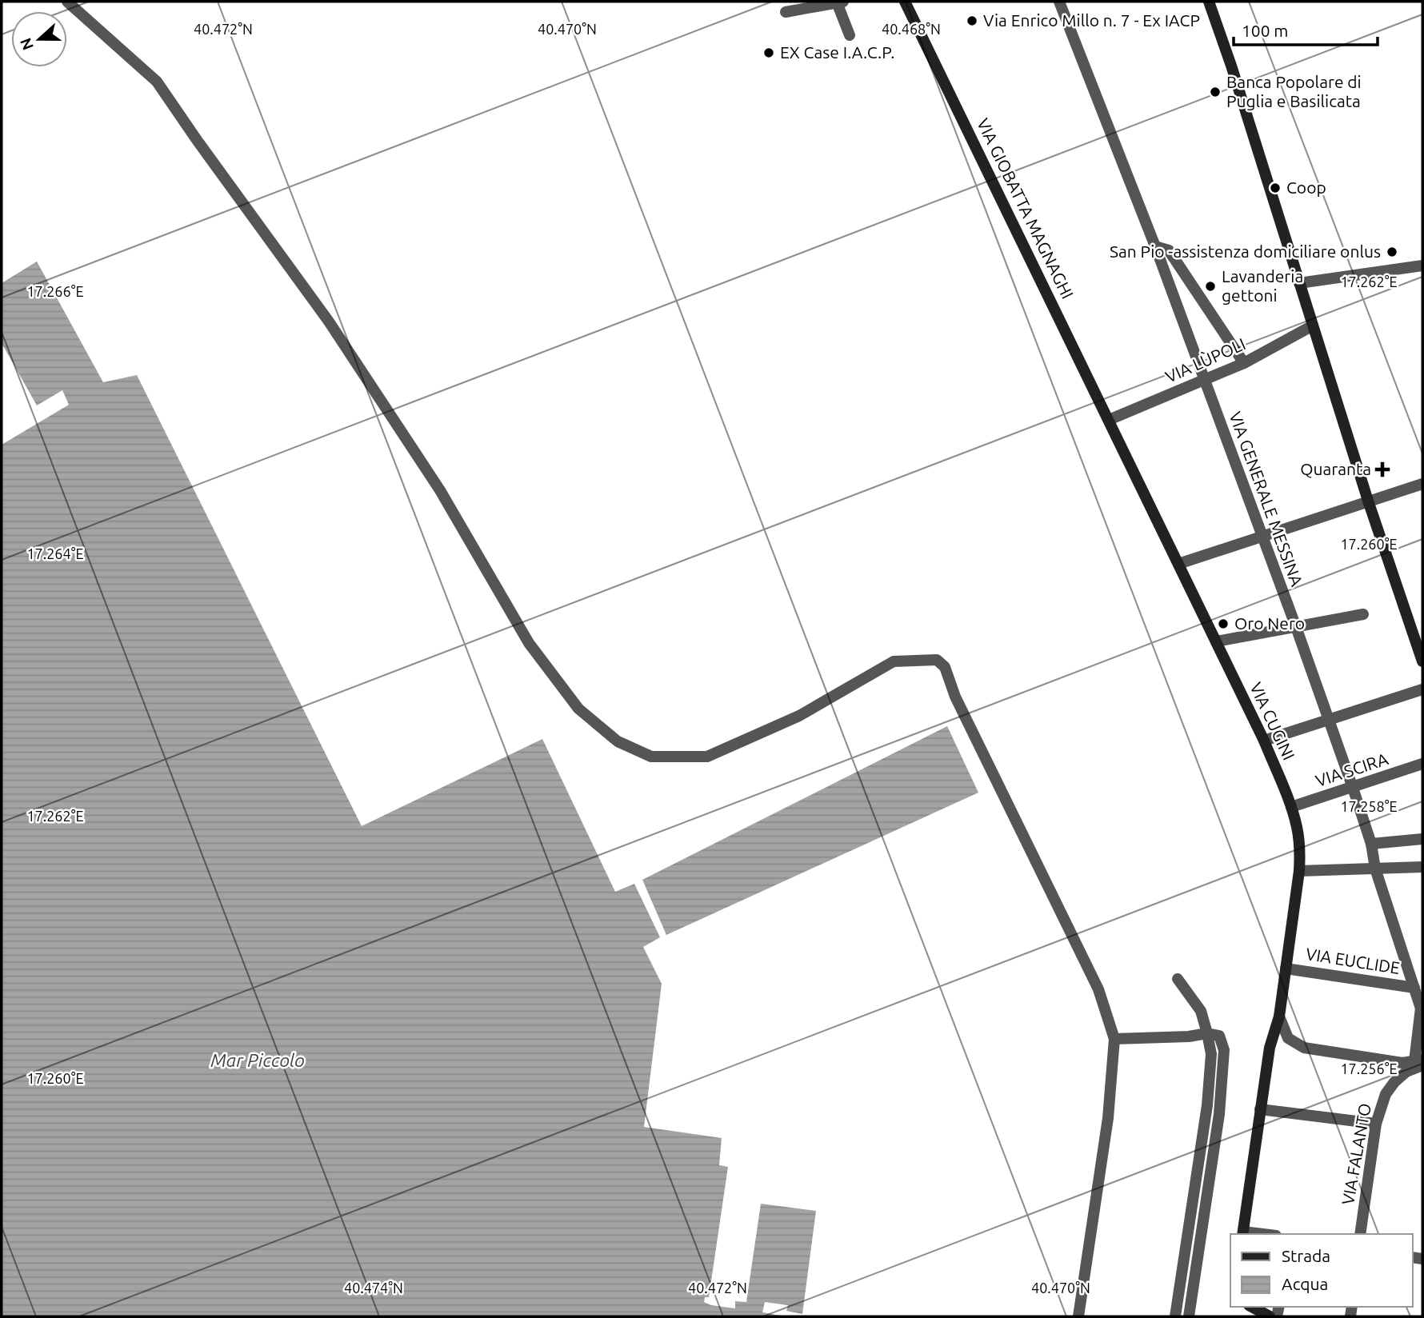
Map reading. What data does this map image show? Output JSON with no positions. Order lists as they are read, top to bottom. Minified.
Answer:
{"streets":{"main road":["VIA GIOBATTA MAGNAGHI","VIA CUGINI"],"street":["VIA LÙPOLI","VIA GENERALE MESSINA","VIA SCIRA","VIA EUCLIDE","VIA FALANTO"]},"crossings":[["VIA GIOBATTA MAGNAGHI","VIA LÙPOLI"],["VIA GIOBATTA MAGNAGHI","VIA CUGINI"],["VIA LÙPOLI","VIA GENERALE MESSINA"],["VIA LÙPOLI","VIA CUGINI"],["VIA GENERALE MESSINA","VIA SCIRA"],["VIA GENERALE MESSINA","VIA EUCLIDE"],["VIA CUGINI","VIA SCIRA"],["VIA CUGINI","VIA EUCLIDE"]],"water":["Mar Piccolo"],"places":{"other":["Via Enrico Millo n. 7 - Ex IACP","EX Case I.A.C.P.","Banca Popolare di Puglia e Basilicata","Coop","San Pio -assistenza domiciliare onlus","Lavanderia gettoni","Oro Nero"],"health":["Quaranta"]},"legend":["Strada","Acqua"],"scale_bar":"100 m","north":"left","coordinates":["40.472°N","40.470°N","40.468°N","17.262°E","17.266°E","17.260°E","17.264°E","17.258°E","17.256°E","40.474°N"]}
